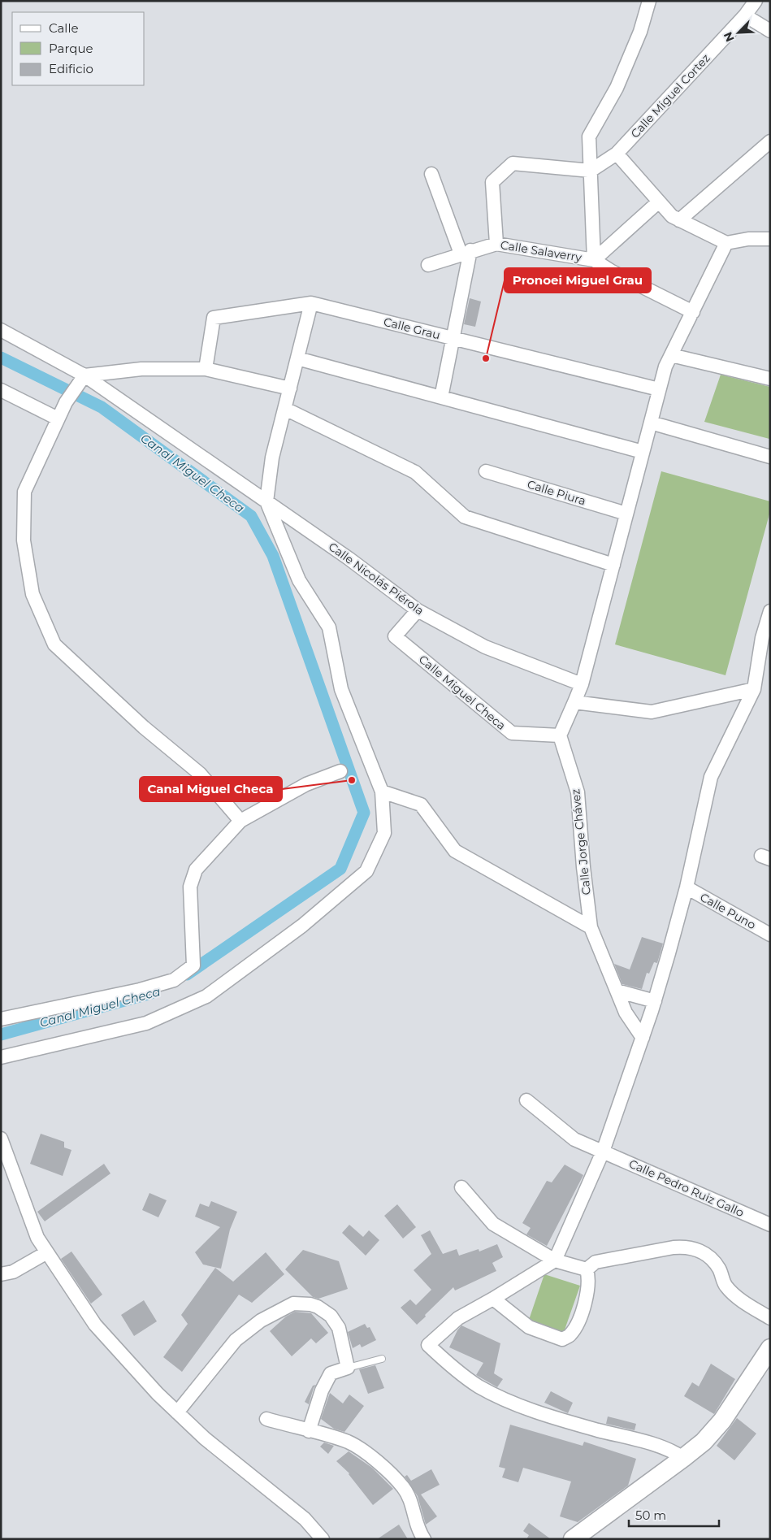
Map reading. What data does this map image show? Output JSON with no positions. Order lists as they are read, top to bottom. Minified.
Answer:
{"streets":{"street":["Calle Miguel Cortez","Calle Salaverry","Calle Grau","Calle Piura","Calle Nicolás Piérola","Calle Miguel Checa","Calle Jorge Chávez","Calle Puno","Calle Pedro Ruiz Gallo"]},"crossings":[["Calle Nicolás Piérola","Calle Miguel Checa"],["Calle Miguel Checa","Calle Jorge Chávez"]],"water":["Canal Miguel Checa"],"places":["Pronoei Miguel Grau","Canal Miguel Checa"],"legend":["Calle","Parque","Edificio"],"scale_bar":"50 m","north":"bottom left"}
